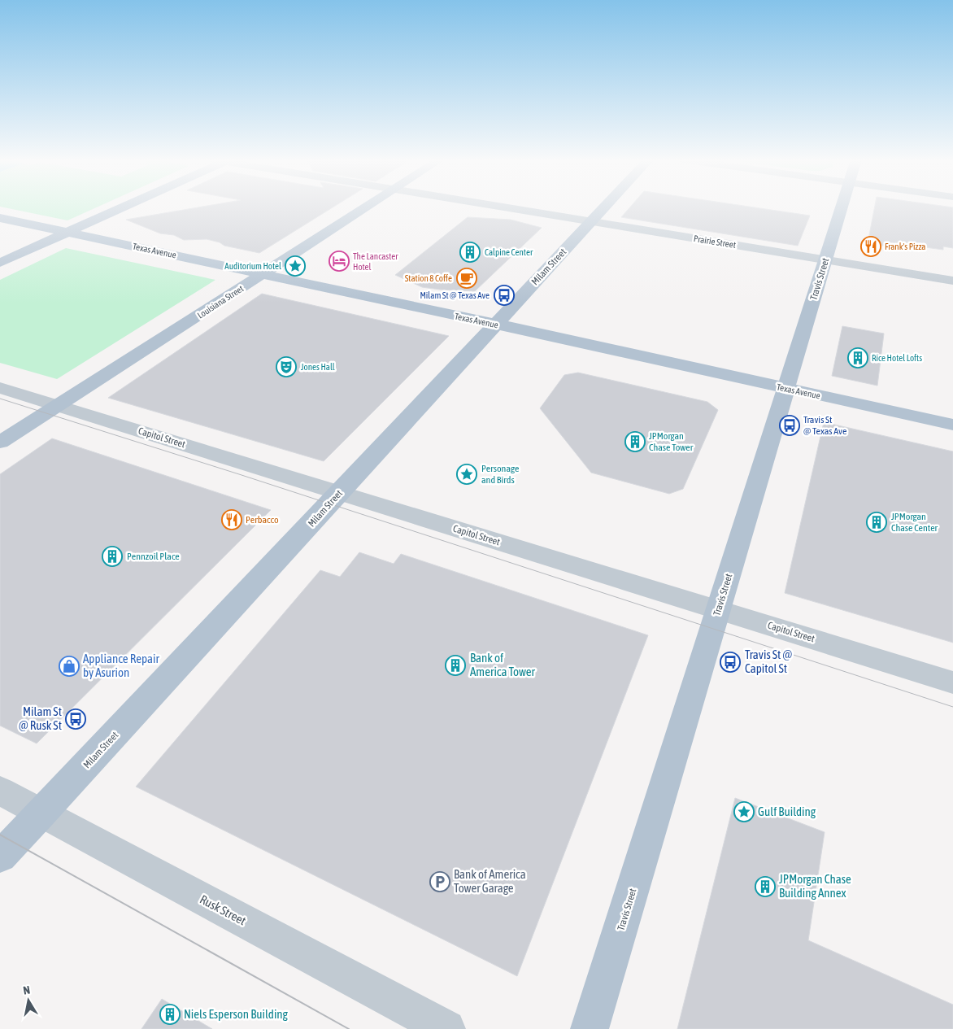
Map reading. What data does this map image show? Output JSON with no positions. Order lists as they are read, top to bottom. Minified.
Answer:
{"streets":{"main road":["Texas Avenue","Milam Street","Travis Street","Louisiana Street"],"street":["Prairie Street","Capitol Street","Rusk Street"]},"crossings":[["Prairie Street","Milam Street"],["Prairie Street","Travis Street"],["Texas Avenue","Milam Street"],["Texas Avenue","Travis Street"],["Texas Avenue","Louisiana Street"],["Milam Street","Capitol Street"],["Milam Street","Rusk Street"],["Travis Street","Capitol Street"],["Louisiana Street","Capitol Street"]],"places":{"restaurant":["Frank's Pizza","Perbacco"],"building":["Calpine Center","Rice Hotel Lofts","JPMorgan Chase Tower","JPMorgan Chase Center","Pennzoil Place","Bank of America Tower","JPMorgan Chase Building Annex","Niels Esperson Building"],"hotel":["The Lancaster Hotel"],"place":["Auditorium Hotel","Personage and Birds","Gulf Building"],"cafe":["Station 8 Coffe"],"bus stop":["Milam St @ Texas Ave","Travis St @ Texas Ave","Travis St @ Capitol St","Milam St @ Rusk St"],"theatre":["Jones Hall"],"shop":["Appliance Repair by Asurion"],"parking":["Bank of America Tower Garage"]},"north":"top"}
